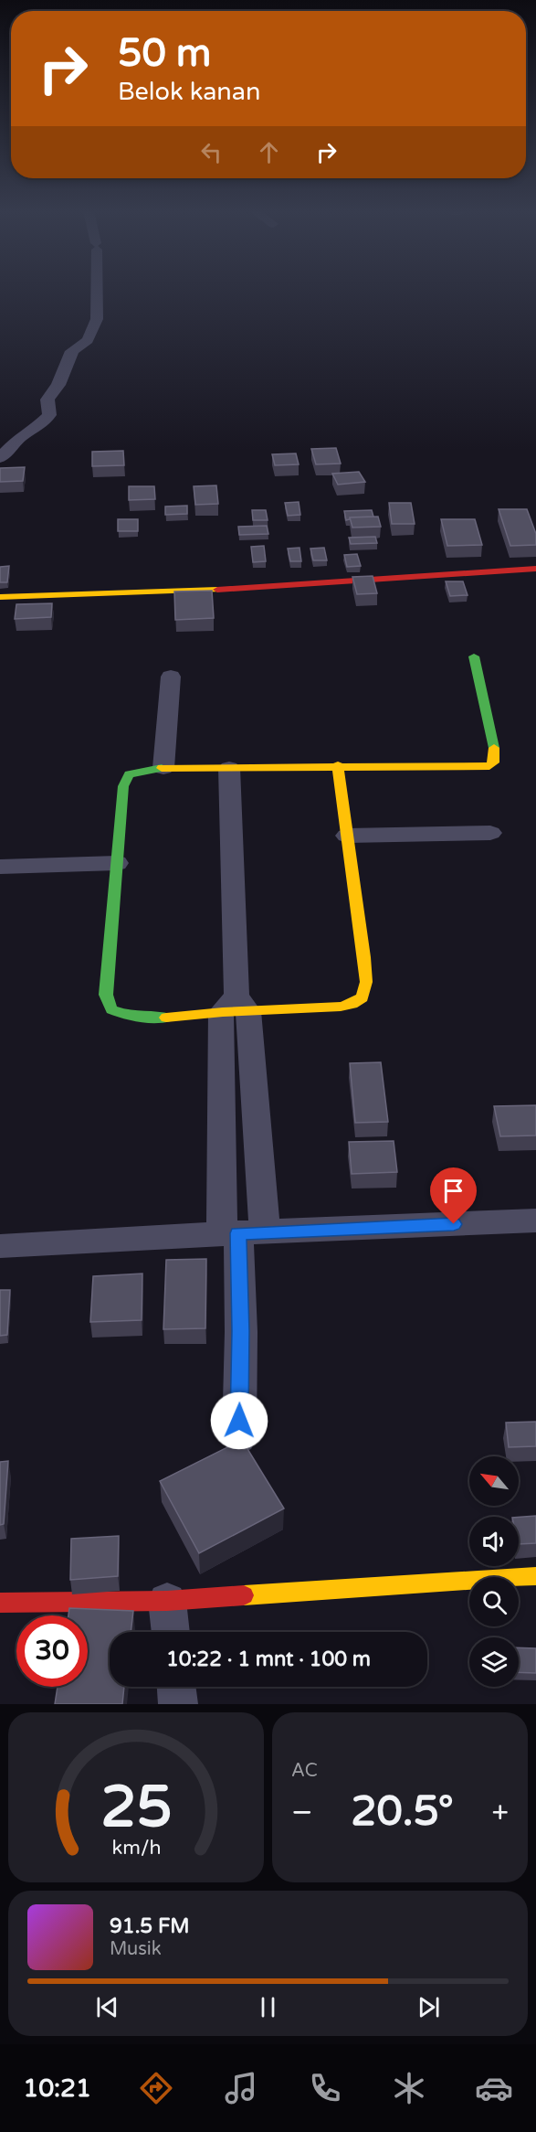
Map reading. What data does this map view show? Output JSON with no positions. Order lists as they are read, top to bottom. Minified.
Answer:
{"north":"top left","page":{"turn":["50 m","Belok kanan"],"limit":"30","trip":"10:22 · 1 mnt · 100 m","tile":"AC","heat":["−","20.5°","+"],"song":["91.5 FM","Musik"],"tabs":"10:21","gauge":["25","km/h"]}}
